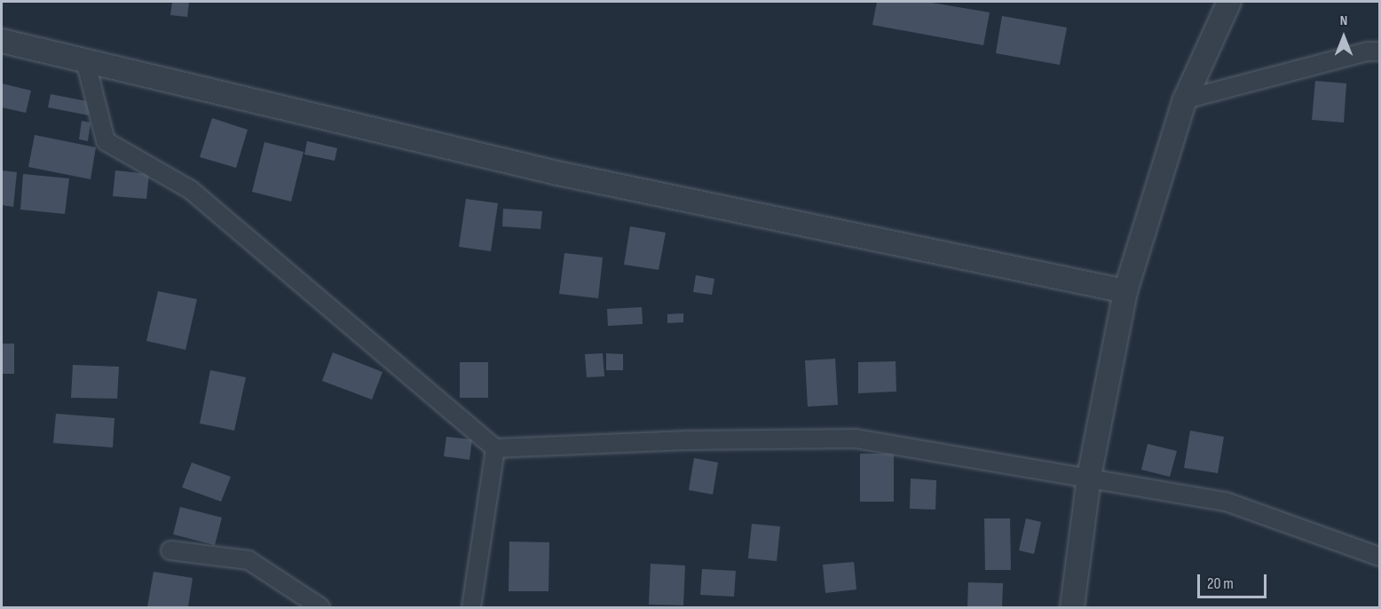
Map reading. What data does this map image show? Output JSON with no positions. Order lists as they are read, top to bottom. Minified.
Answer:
{"scale_bar":"20 m","north":"top"}
